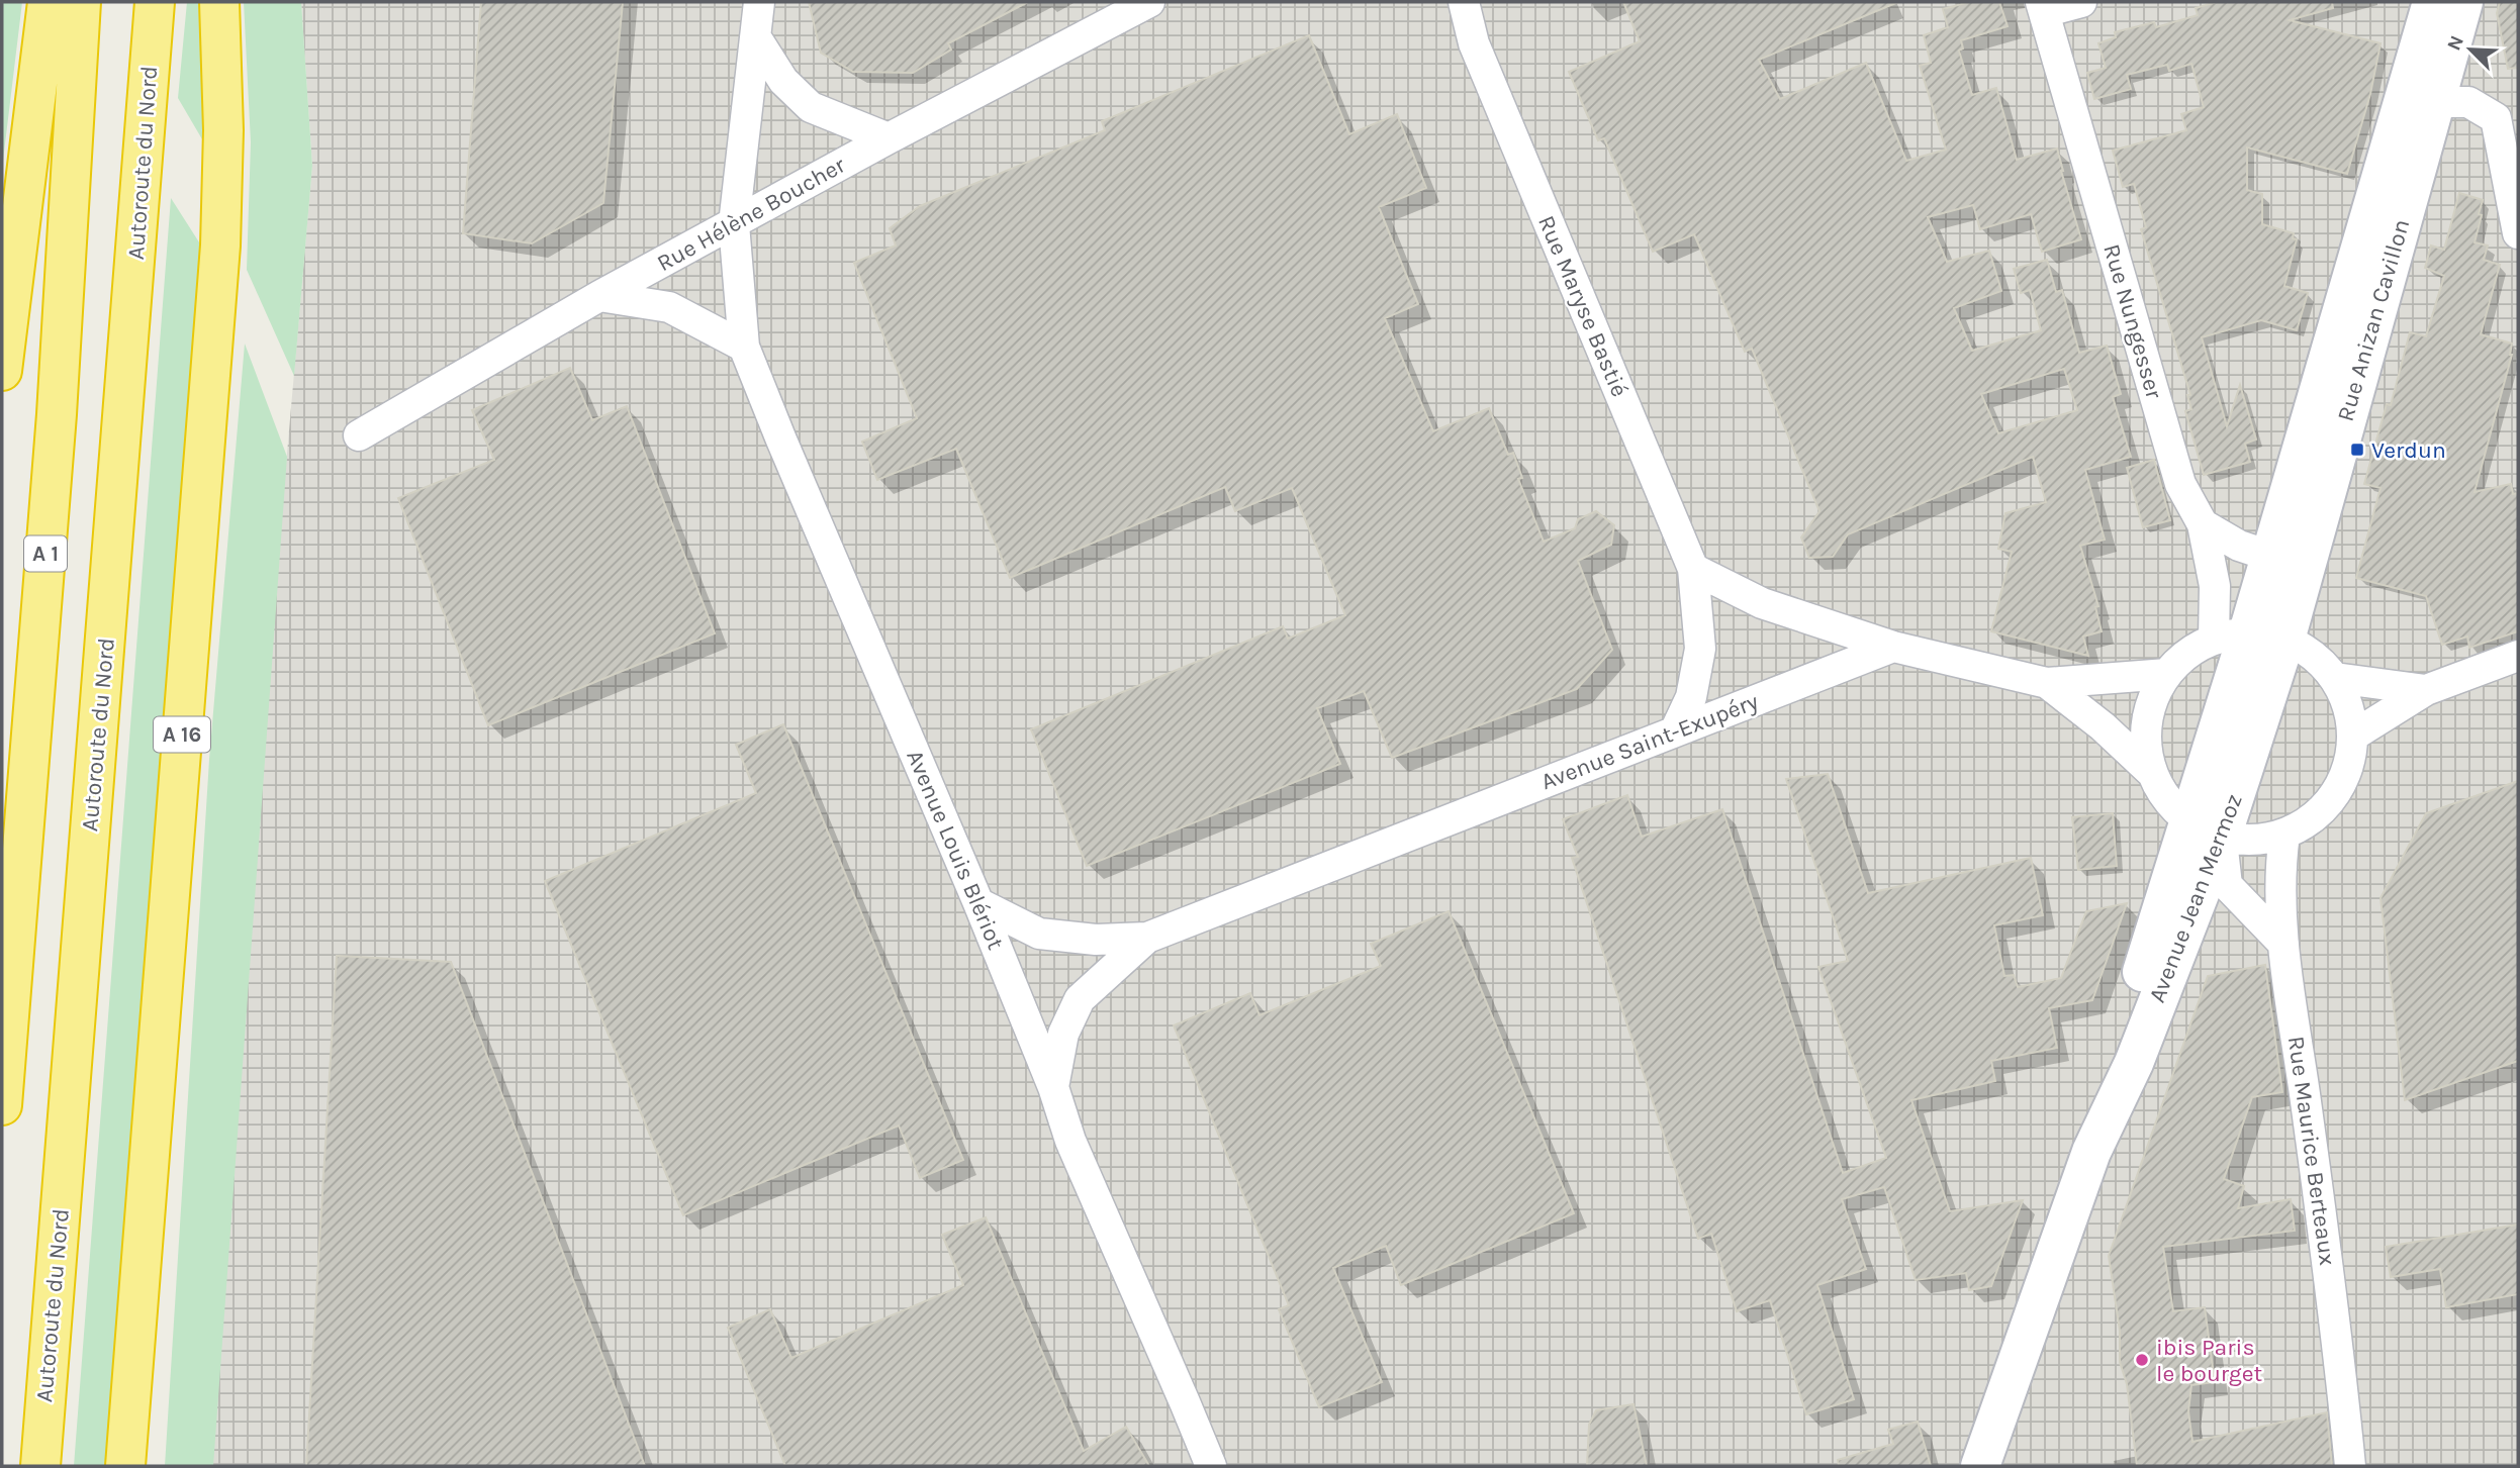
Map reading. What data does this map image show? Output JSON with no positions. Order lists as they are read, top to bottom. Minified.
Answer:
{"streets":{"highway":["Autoroute du Nord","A 1","A 16"],"main road":["Rue Anizan Cavillon","Avenue Jean Mermoz"],"street":["Rue Hélène Boucher","Rue Maryse Bastié","Rue Nungesser","Avenue Saint-Exupéry","Avenue Louis Blériot","Rue Maurice Berteaux"]},"crossings":[["Rue Hélène Boucher","Avenue Louis Blériot"],["Rue Maryse Bastié","Avenue Saint-Exupéry"],["Rue Anizan Cavillon","Rue Nungesser"],["Rue Anizan Cavillon","Avenue Jean Mermoz"],["Rue Nungesser","Avenue Jean Mermoz"],["Avenue Saint-Exupéry","Avenue Louis Blériot"]],"places":{"transit":["Verdun"],"other":["ibis Paris le bourget"]},"north":"top left"}
